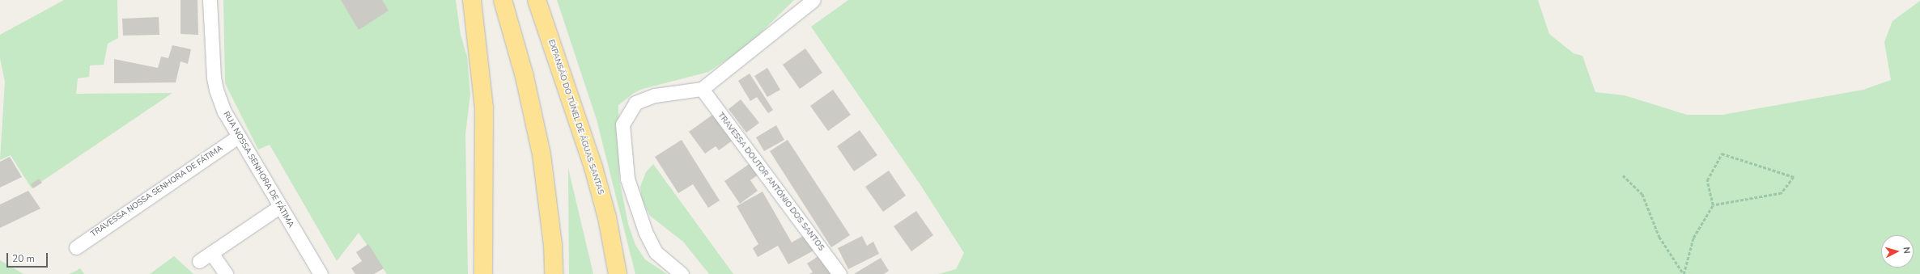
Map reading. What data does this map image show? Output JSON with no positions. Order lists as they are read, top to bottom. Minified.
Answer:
{"streets":{"highway":["EXPANSÃO DO TÚNEL DE ÁGUAS SANTAS"],"street":["RUA NOSSA SENHORA DE FÁTIMA","TRAVESSA DOUTOR ANTÓNIO DOS SANTOS","TRAVESSA NOSSA SENHORA DE FÁTIMA"]},"crossings":[["RUA NOSSA SENHORA DE FÁTIMA","TRAVESSA NOSSA SENHORA DE FÁTIMA"]],"scale_bar":"20 m","north":"right"}
